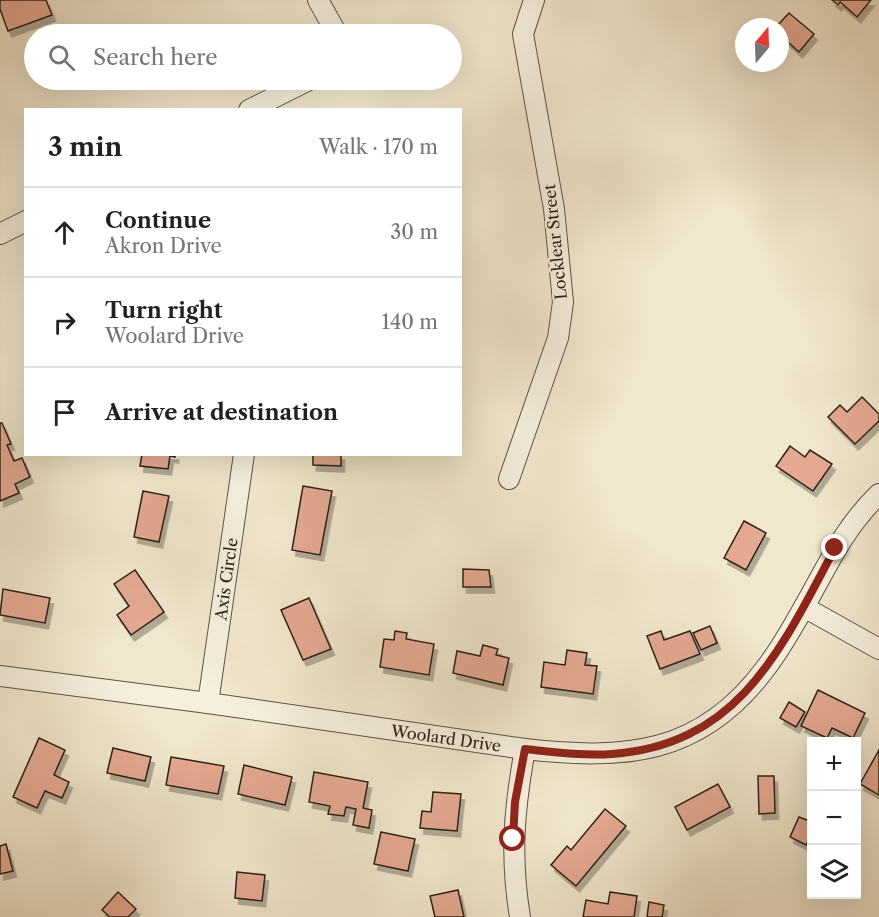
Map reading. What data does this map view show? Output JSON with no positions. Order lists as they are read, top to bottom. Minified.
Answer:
{"streets":{"street":["Locklear Street","Axis Circle","Woolard Drive"]},"crossings":[["Axis Circle","Woolard Drive"]],"north":"top","page":{"search":"Search here","heading":["3 min","Walk · 170 m"],"list":[["Continue","Akron Drive","30 m"],["Turn right","Woolard Drive","140 m"],"Arrive at destination"],"map_buttons":["+","−"]}}
